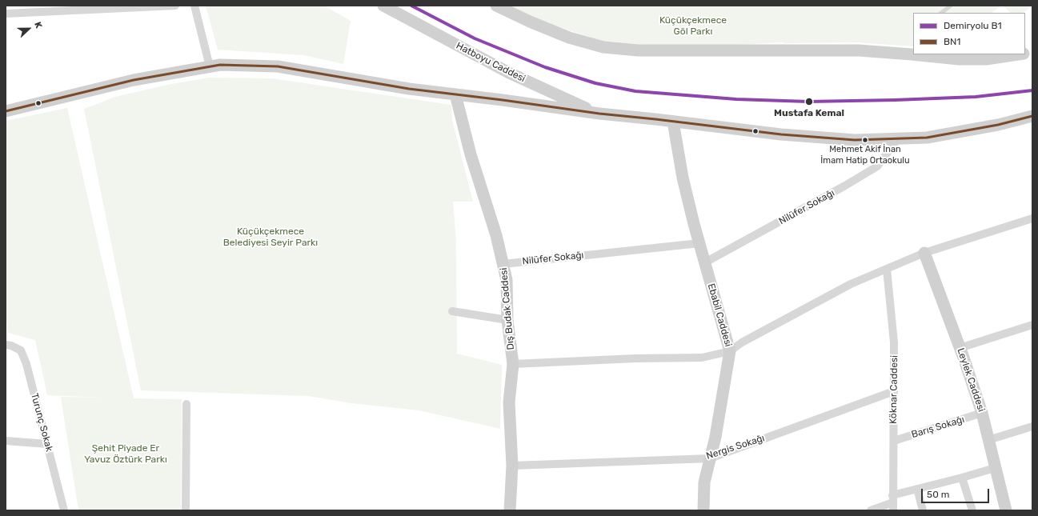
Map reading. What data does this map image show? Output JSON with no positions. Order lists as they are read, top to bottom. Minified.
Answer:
{"streets":{"street":["Hatboyu Caddesi","Nilüfer Sokağı","Dış Budak Caddesi","Ebabil Caddesi","Leylek Caddesi","Köknar Caddesi","Turunç Sokak","Barış Sokağı","Nergis Sokağı"]},"crossings":[["Nilüfer Sokağı","Dış Budak Caddesi"],["Nilüfer Sokağı","Ebabil Caddesi"],["Dış Budak Caddesi","Nergis Sokağı"],["Ebabil Caddesi","Nergis Sokağı"],["Leylek Caddesi","Barış Sokağı"],["Köknar Caddesi","Barış Sokağı"],["Köknar Caddesi","Nergis Sokağı"]],"parks":["Küçükçekmece Göl Parkı","Küçükçekmece Belediyesi Seyir Parkı","Şehit Piyade Er Yavuz Öztürk Parkı"],"places":["Mustafa Kemal","Mehmet Akif İnan İmam Hatip Ortaokulu"],"lines":["rail line B1","transit line BN1"],"legend":["Demiryolu B1","BN1"],"scale_bar":"50 m","north":"right"}
